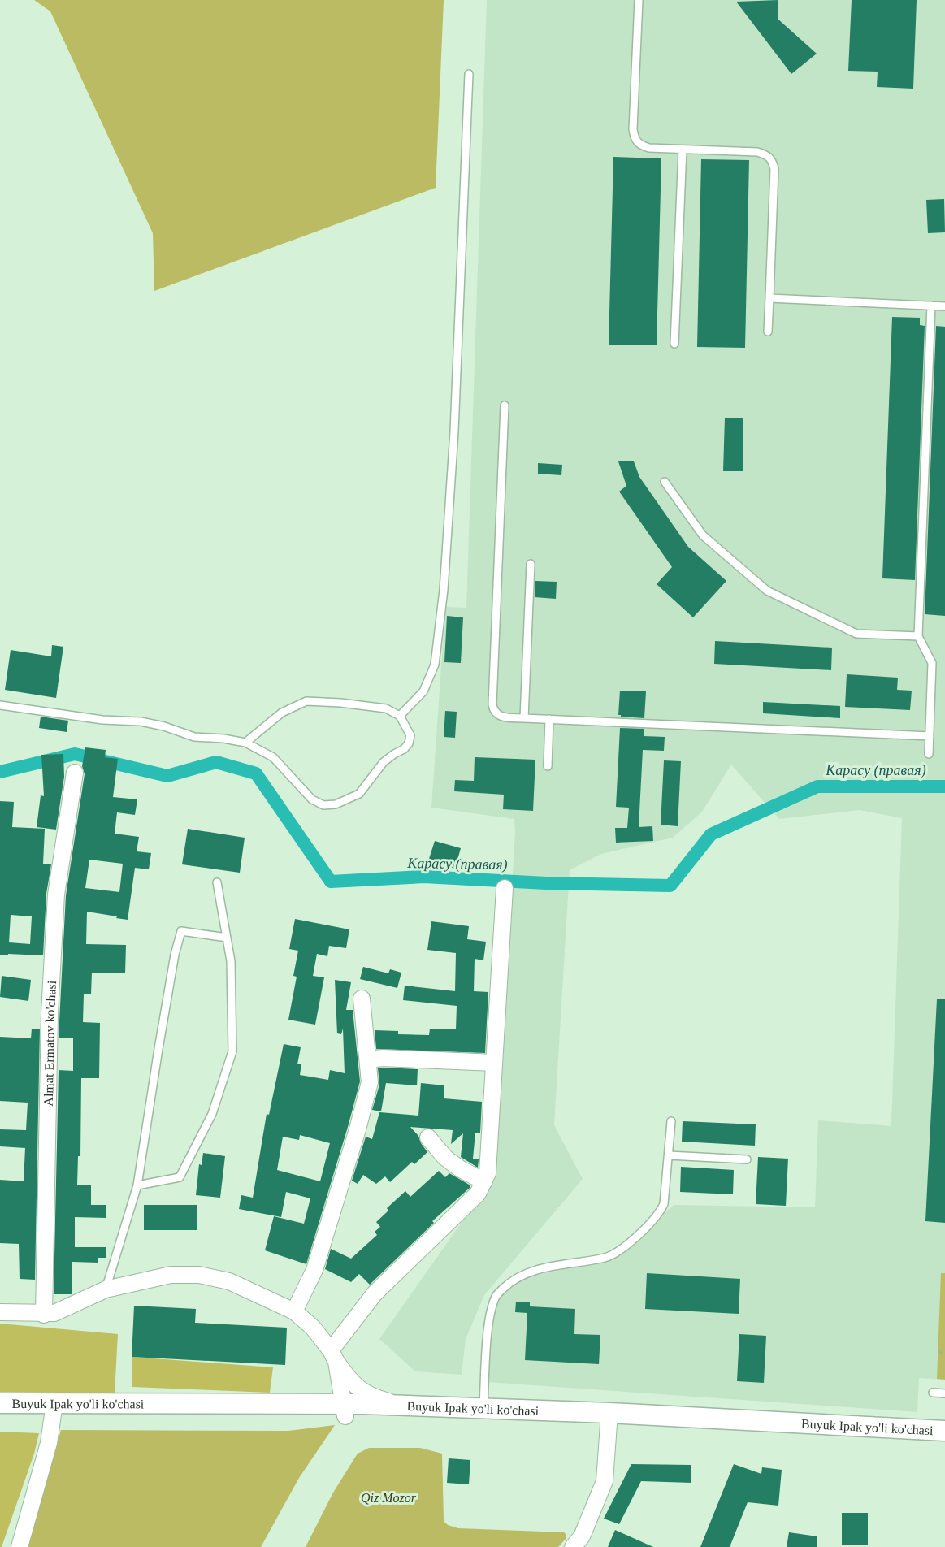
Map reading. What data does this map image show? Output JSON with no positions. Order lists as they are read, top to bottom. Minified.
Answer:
{"streets":{"street":["Almat Ermatov ko'chasi","Buyuk Ipak yo'li ko'chasi"]},"crossings":[["Almat Ermatov ko'chasi","Buyuk Ipak yo'li ko'chasi"]],"water":["Карасу (правая)"],"parks":["Qiz Mozor"]}
